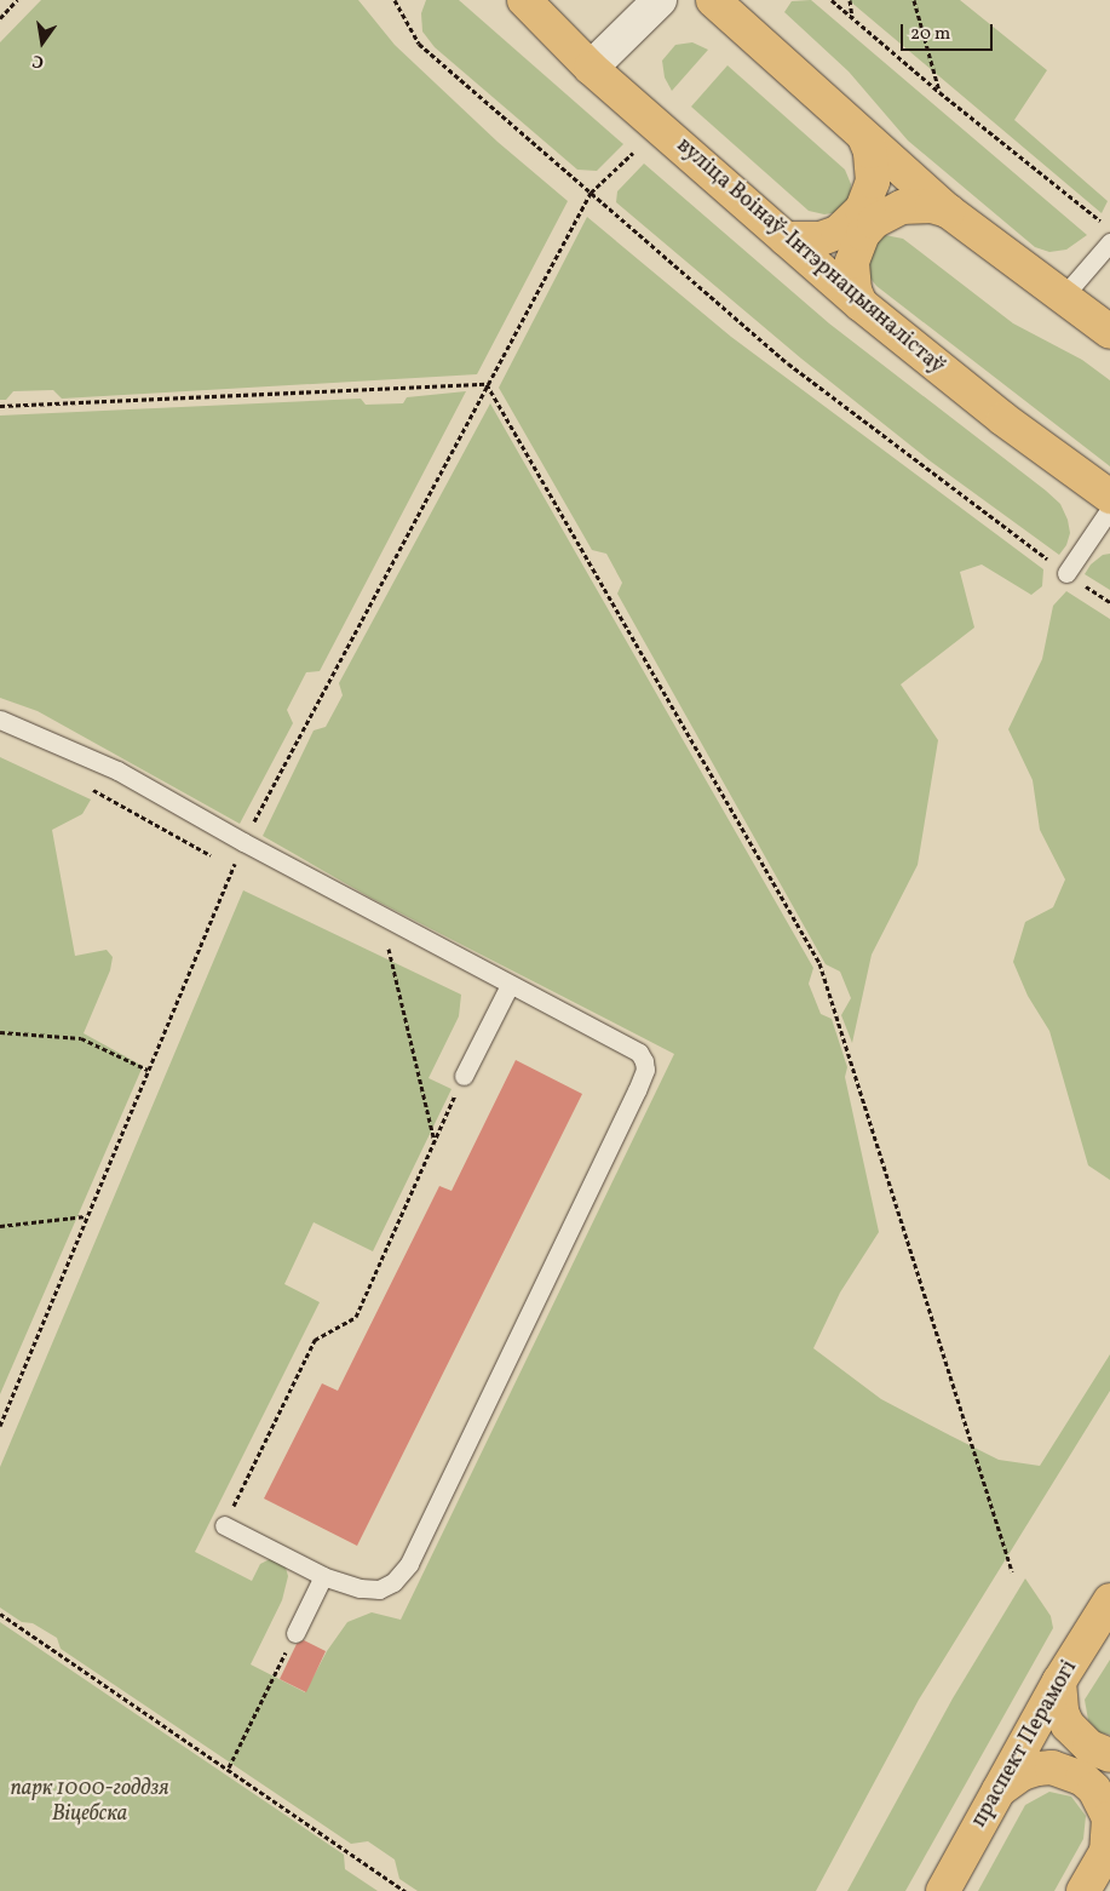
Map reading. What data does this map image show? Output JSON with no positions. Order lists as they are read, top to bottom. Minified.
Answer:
{"streets":{"main road":["вуліца Воінаў-Інтэрнацыяналістаў","праспект Перамогі"]},"parks":["парк 1000-годдзя Віцебска"],"scale_bar":"20 m","north":"bottom"}
